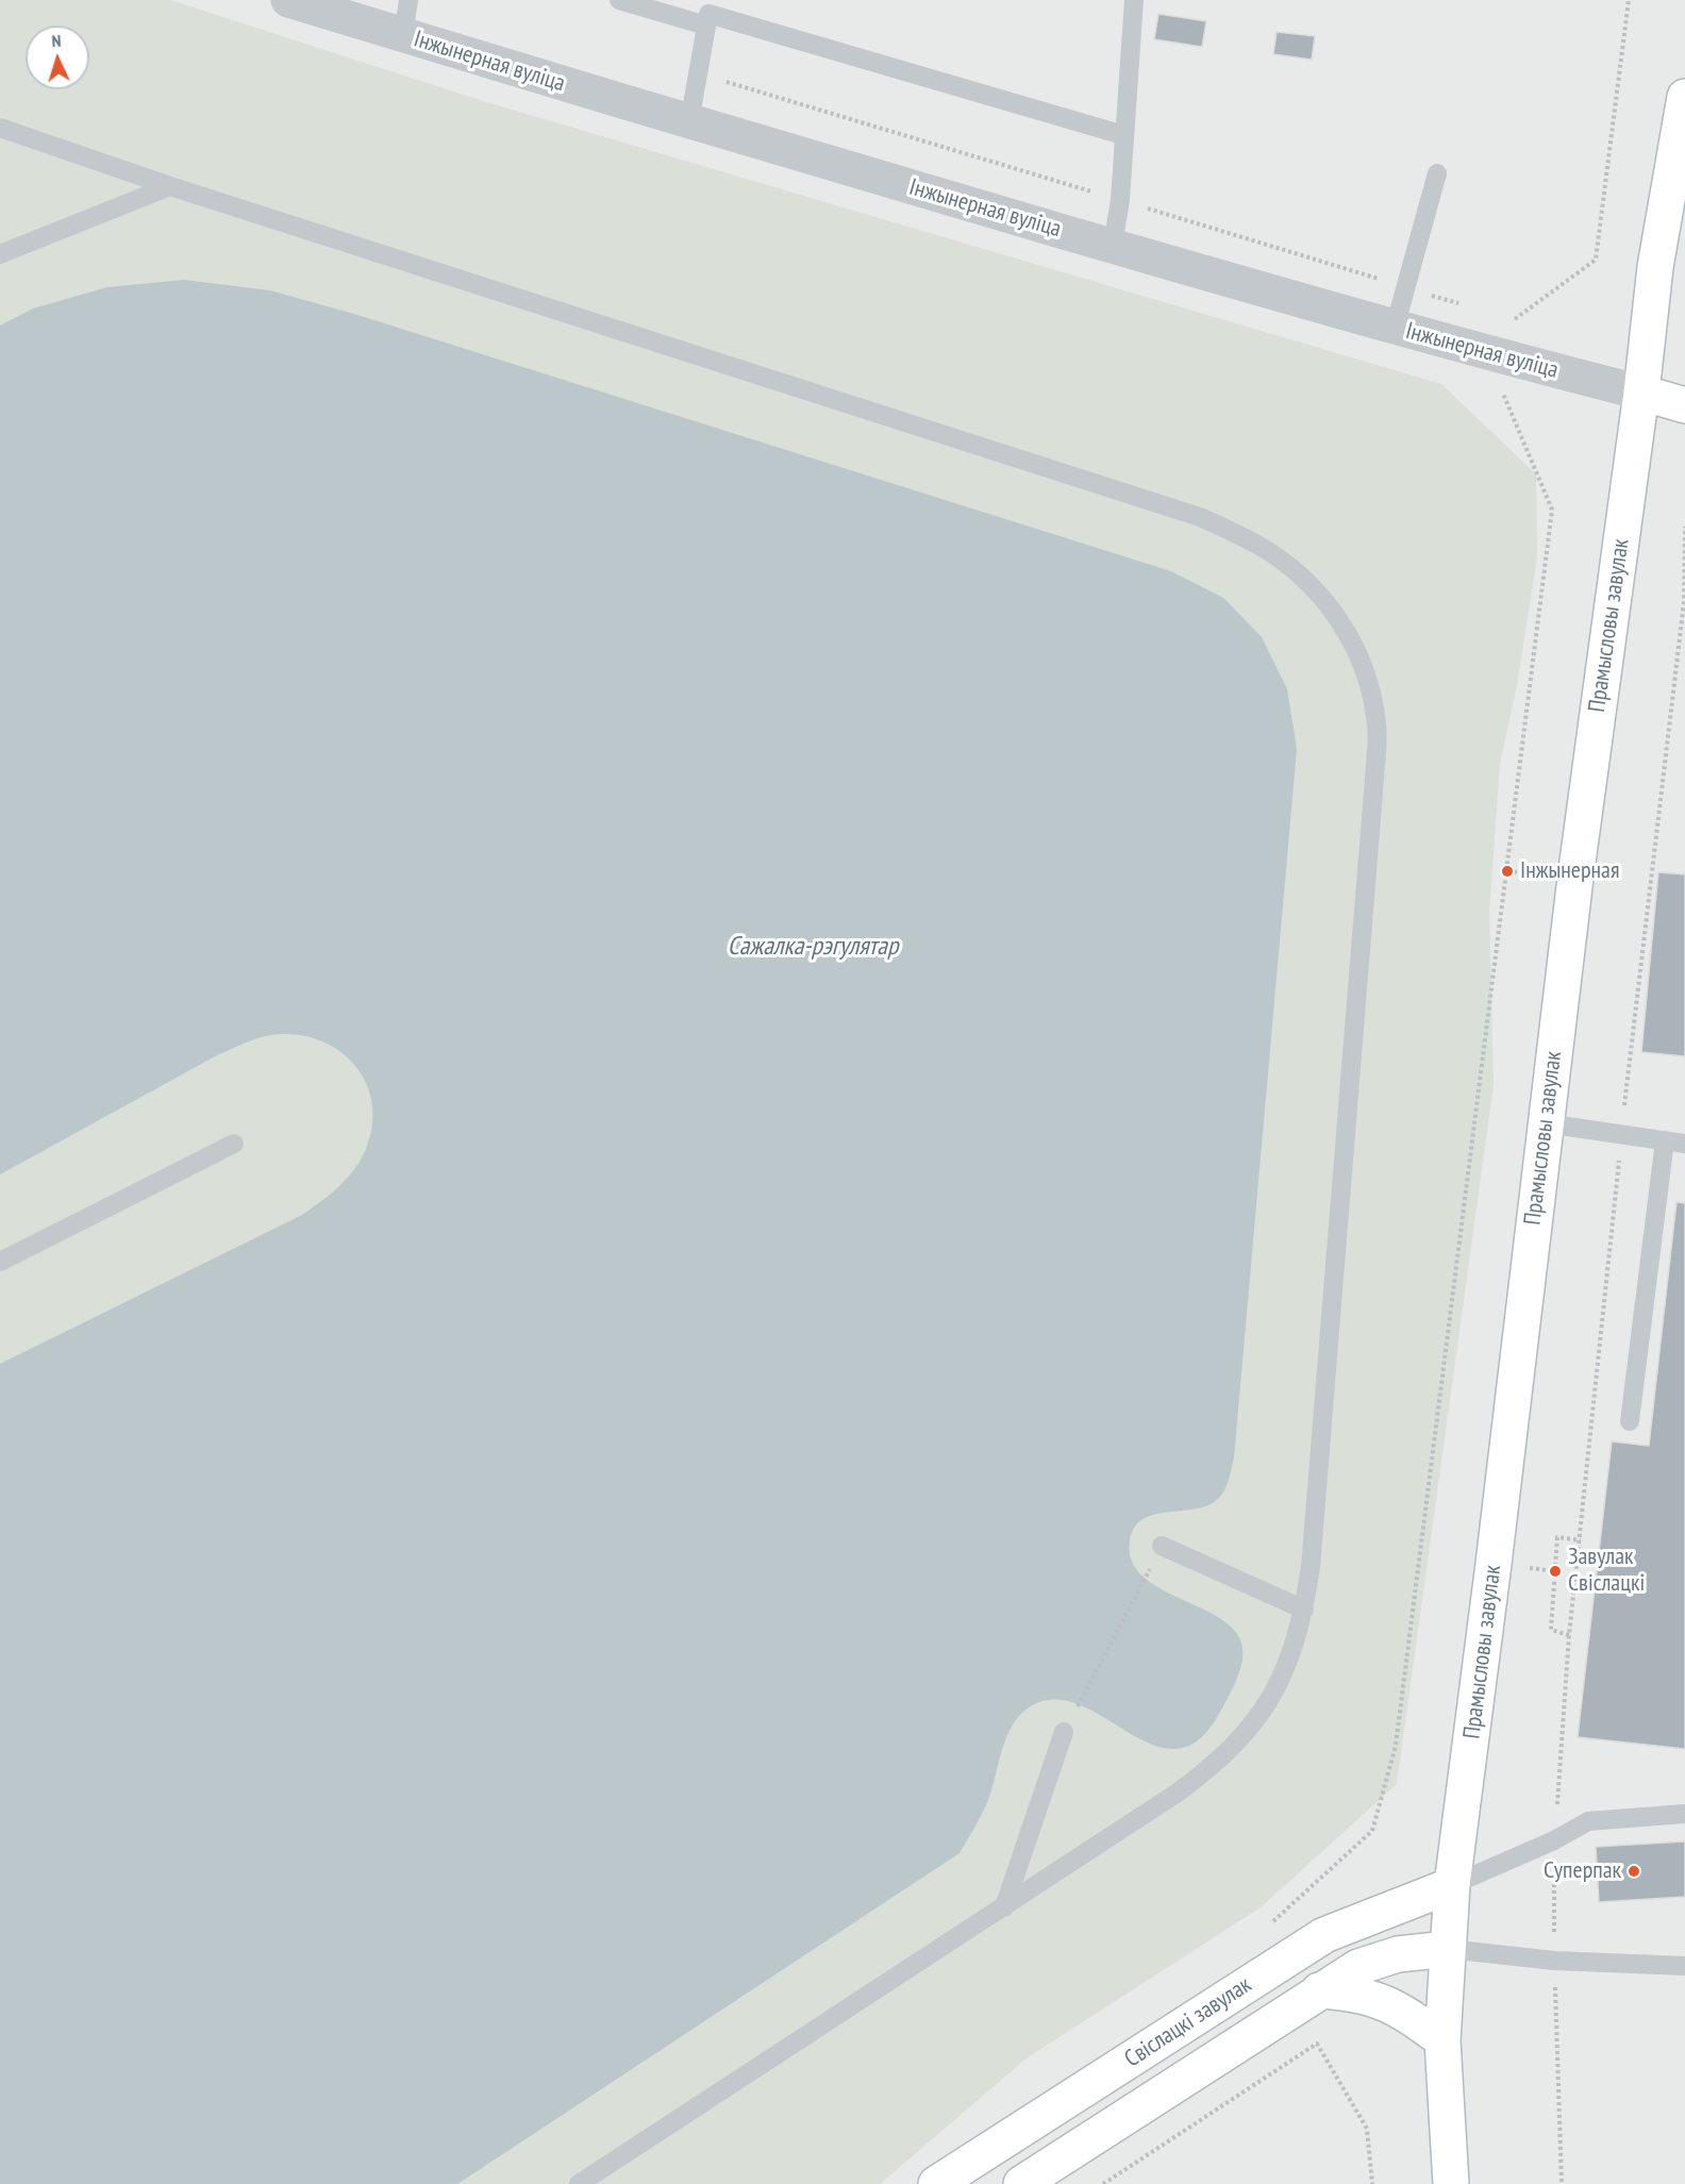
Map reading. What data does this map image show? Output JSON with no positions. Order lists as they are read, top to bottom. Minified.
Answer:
{"streets":{"main road":["Інжынерная вуліца","Прамысловы завулак","Свіслацкі завулак"]},"crossings":[["Інжынерная вуліца","Прамысловы завулак"],["Прамысловы завулак","Свіслацкі завулак"]],"water":["Сажалка-рэгулятар"],"places":["Інжынерная","Завулак Свіслацкі","Суперпак"],"north":"top"}
